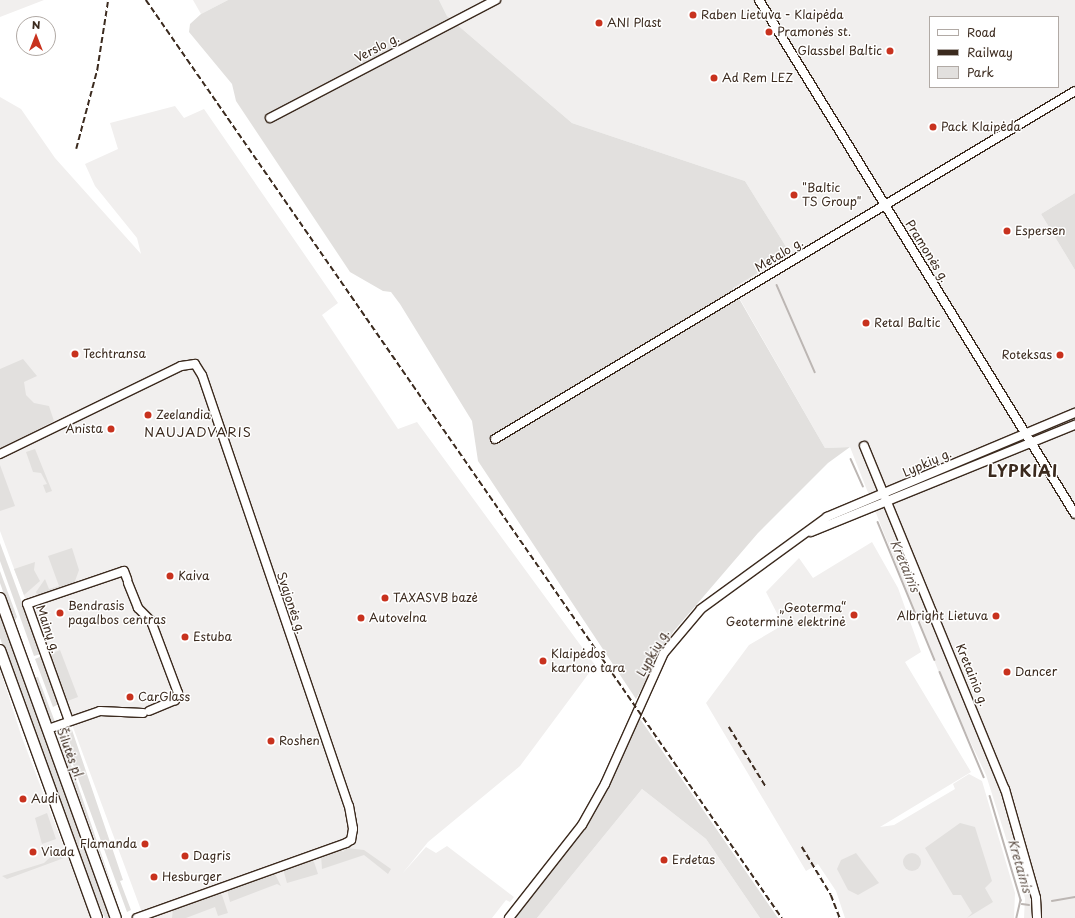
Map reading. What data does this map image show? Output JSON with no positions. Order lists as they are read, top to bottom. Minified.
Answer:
{"streets":{"main road":["Šilutės pl."],"street":["Verslo g.","Pramonės g.","Metalo g.","Lypkių g.","Svajonės g.","Mainų g.","Kretainio g."]},"crossings":[["Pramonės g.","Metalo g."],["Pramonės g.","Lypkių g."],["Lypkių g.","Kretainio g."],["Mainų g.","Šilutės pl."]],"districts":["NAUJADVARIS","LYPKIAI"],"water":["Kretainis"],"places":["Raben Lietuva - Klaipėda","ANI Plast","Pramonės st.","Glassbel Baltic","Ad Rem LEZ","Pack Klaipėda","\"Baltic TS Group\"","Espersen","Retal Baltic","Techtransa","Roteksas","Zeelandia","Anista","Kaiva","TAXASVB bazė","Bendrasis pagalbos centras","„Geoterma“ Geoterminė elektrinė","Albright Lietuva","Autovelna","Estuba","Klaipėdos kartono tara","Dancer","CarGlass","Roshen","Audi","Flamanda","Viada","Dagris","Erdetas","Hesburger"],"legend":["Road","Railway","Park"],"north":"top"}
